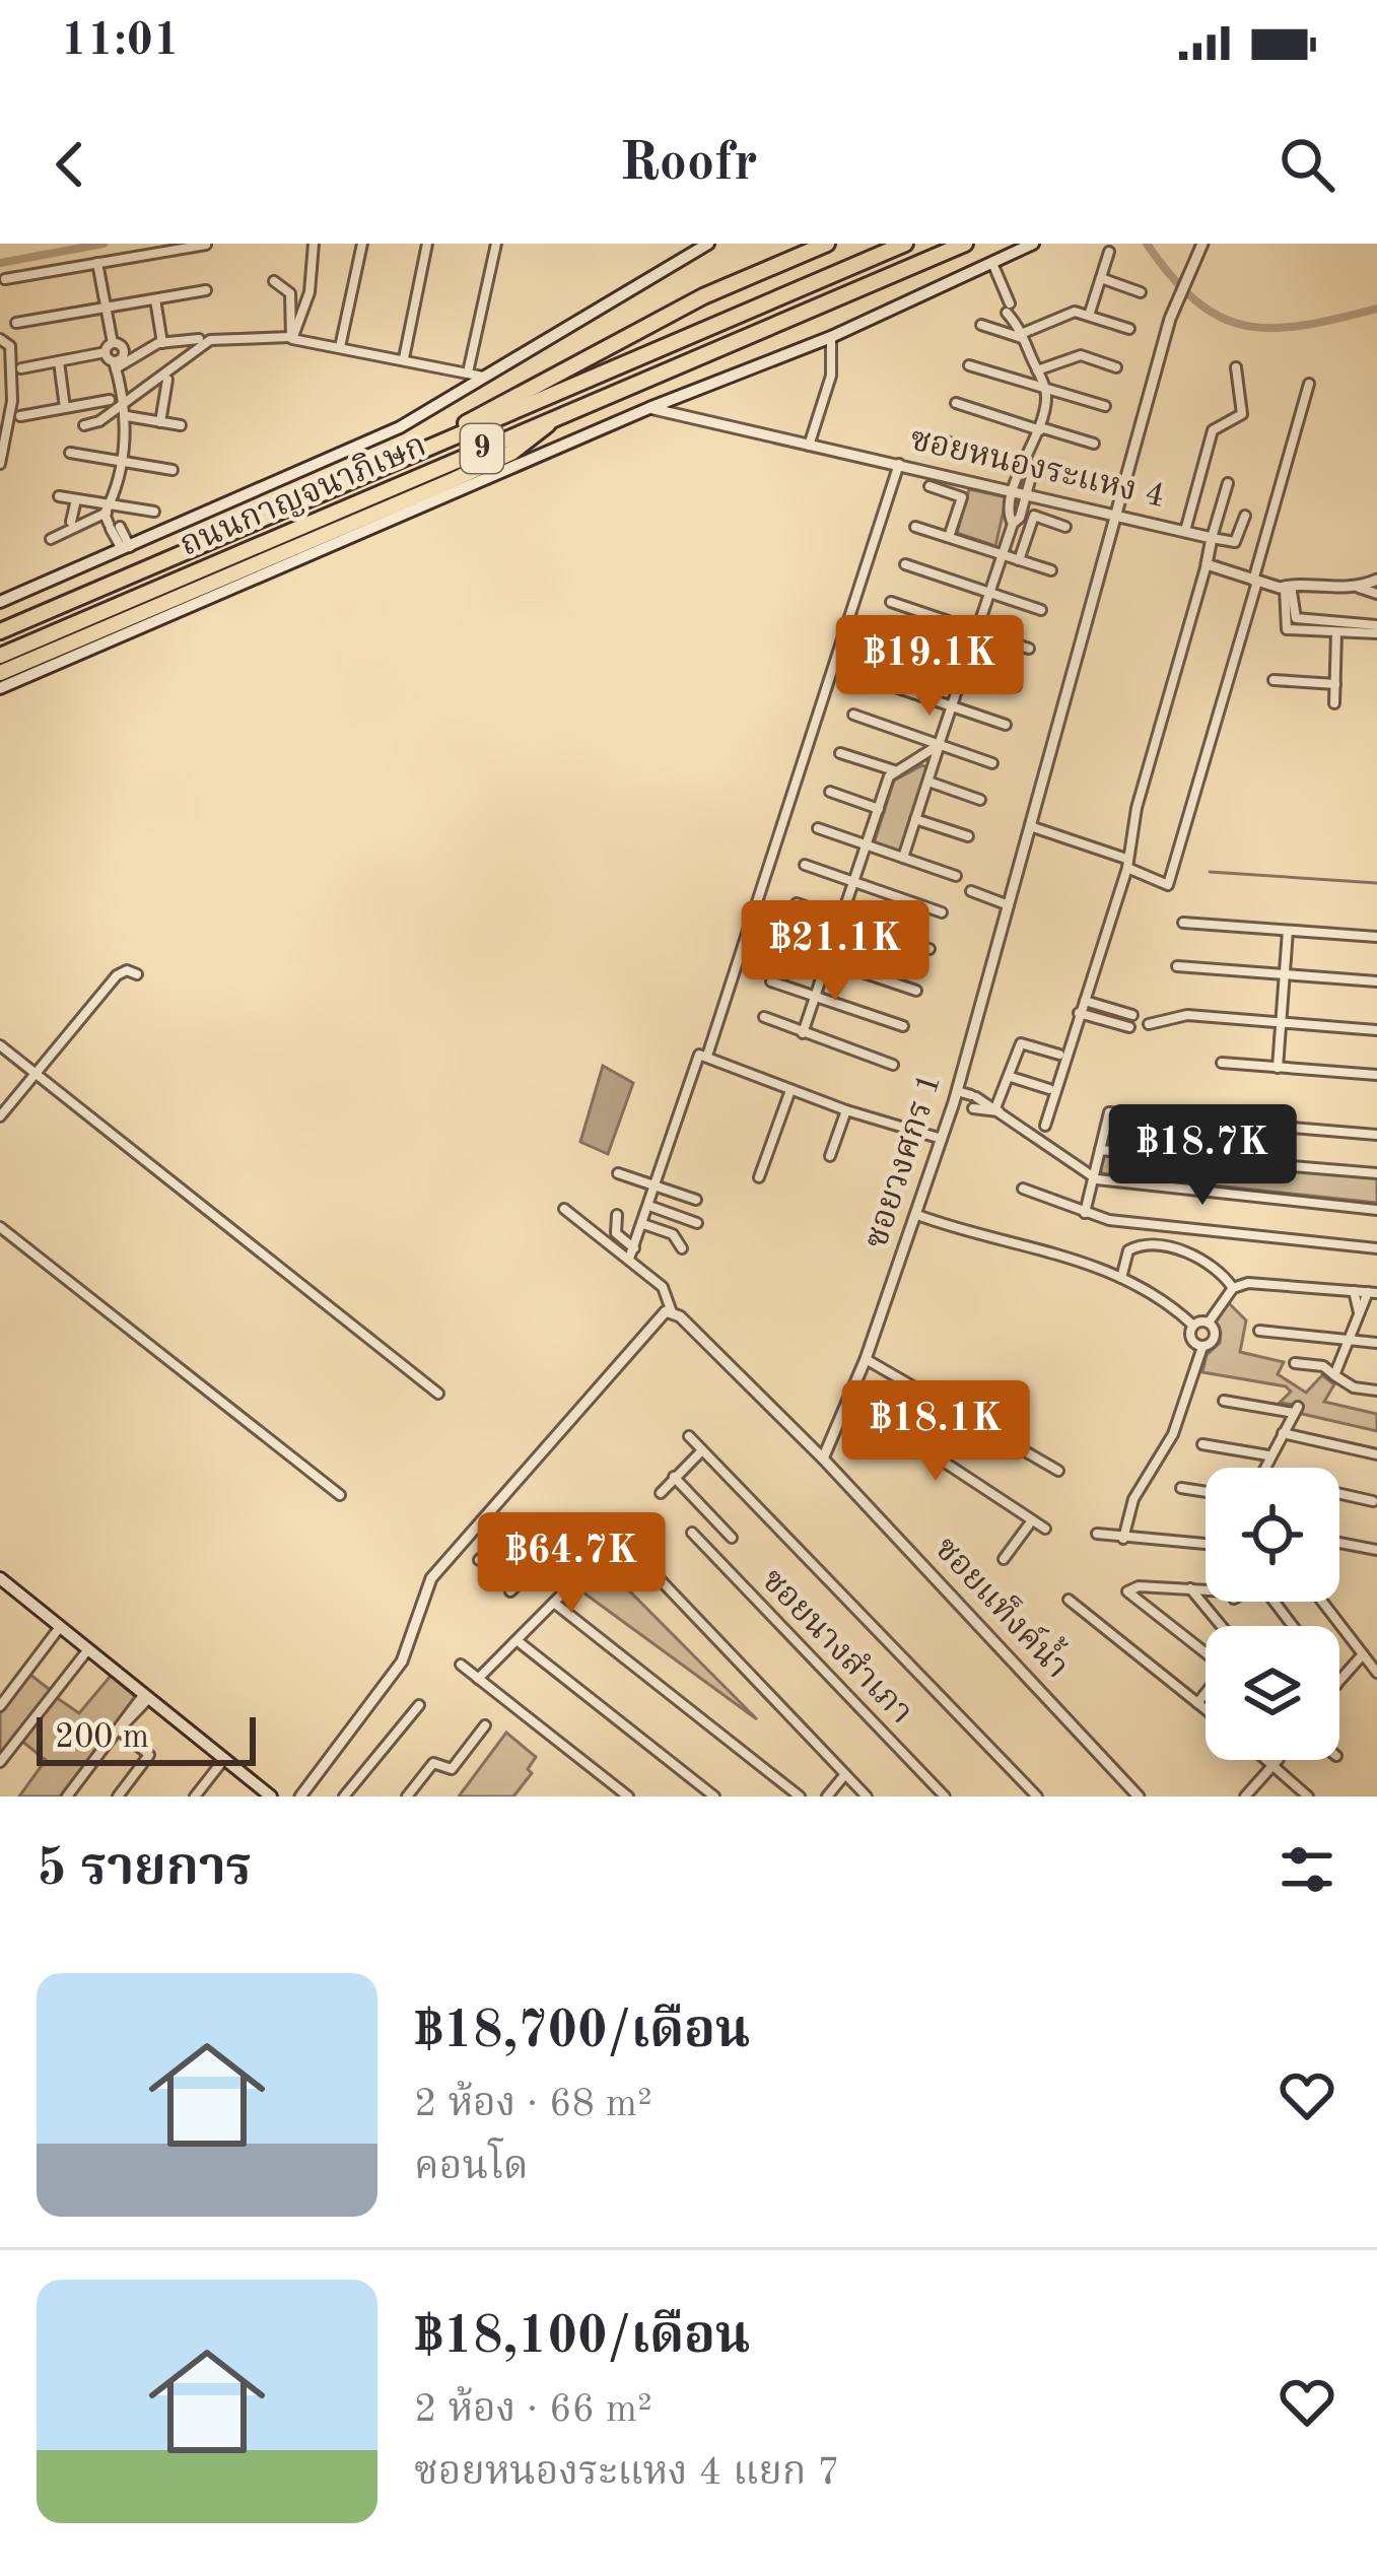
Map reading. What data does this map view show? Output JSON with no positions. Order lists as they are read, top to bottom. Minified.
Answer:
{"streets":{"highway":["9","ถนนกาญจนาภิเษก"],"street":["ซอยหนองระแหง 4","ซอยวงศกร 1","ซอยแท็งค์น้ำ","ซอยนางสำเภา"]},"crossings":[["ซอยหนองระแหง 4","ซอยวงศกร 1"],["ซอยวงศกร 1","ซอยแท็งค์น้ำ"]],"scale_bar":"200 m","page":{"status":"11:01","header":"Roofr","price":["฿19.1K","฿21.1K","฿18.7K","฿18.1K","฿64.7K"],"scale":"200 m","heading":"5 รายการ","list":[{"name":"฿18,700/เดือน","note":"2 ห้อง · 68 m² · คอนโด"},{"name":"฿18,100/เดือน","note":"2 ห้อง · 66 m² · ซอยหนองระแหง 4 แยก 7"}]}}
